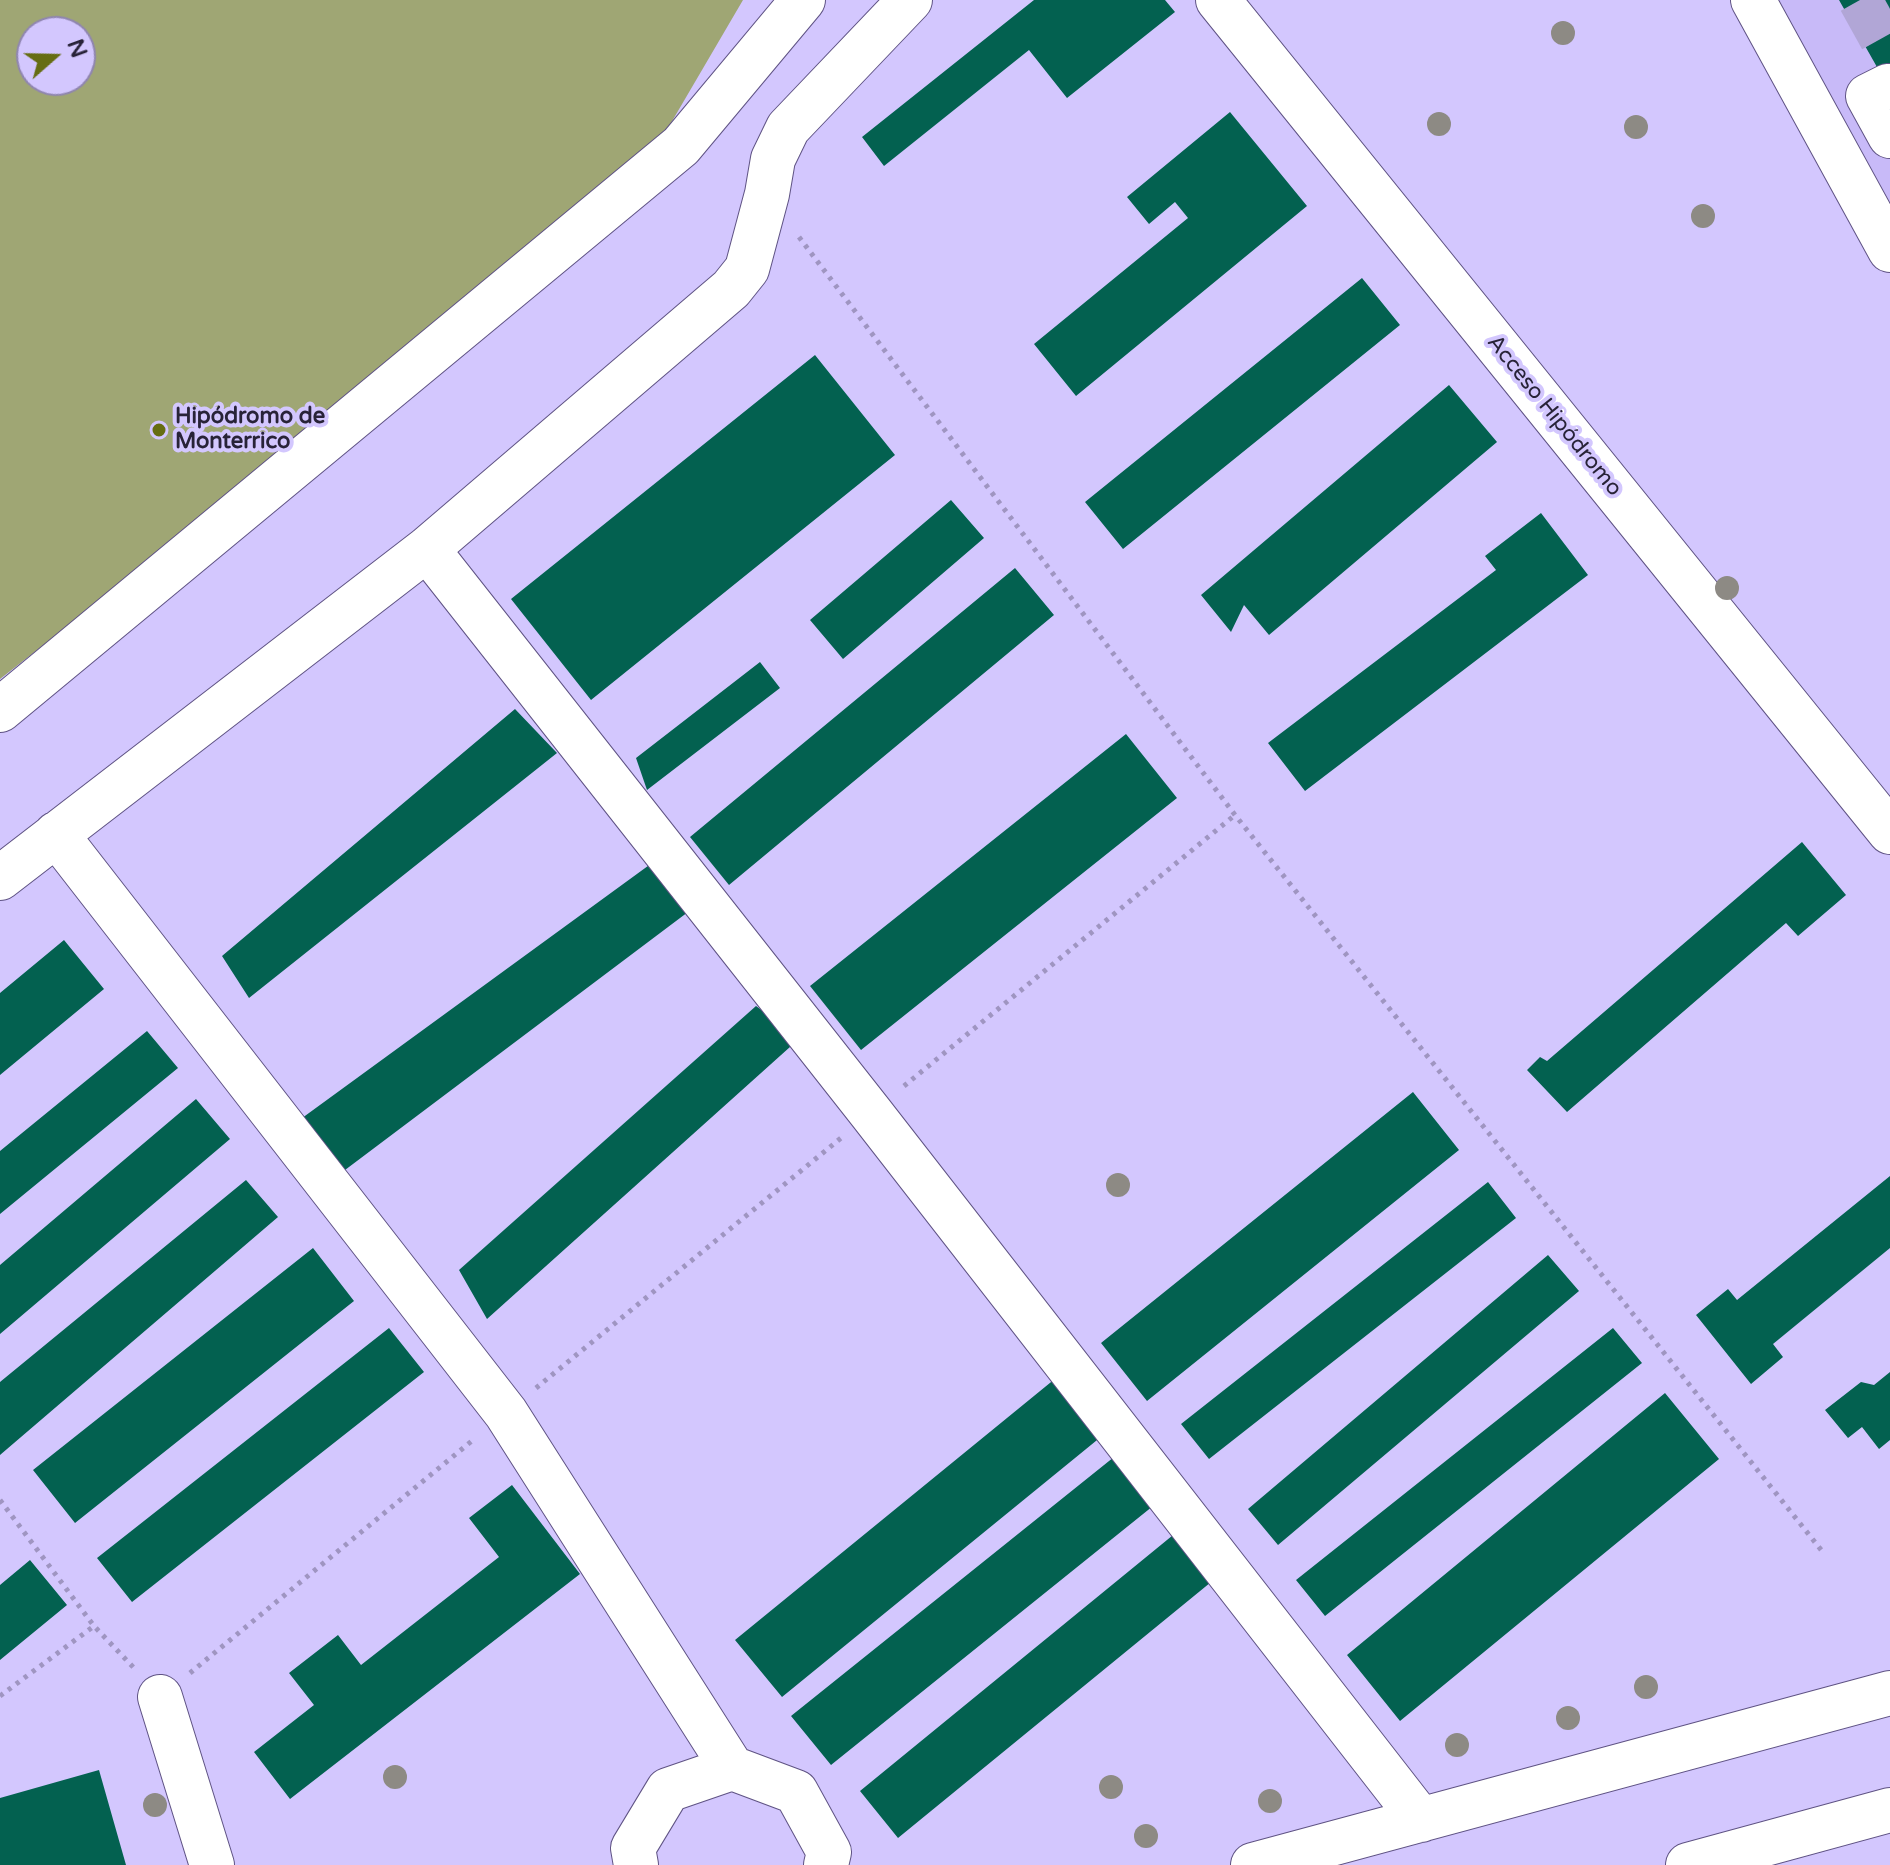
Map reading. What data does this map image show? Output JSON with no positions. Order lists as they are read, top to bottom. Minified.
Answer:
{"streets":{"street":["Acceso Hipódromo"]},"places":["Hipódromo de Monterrico"],"north":"right"}
